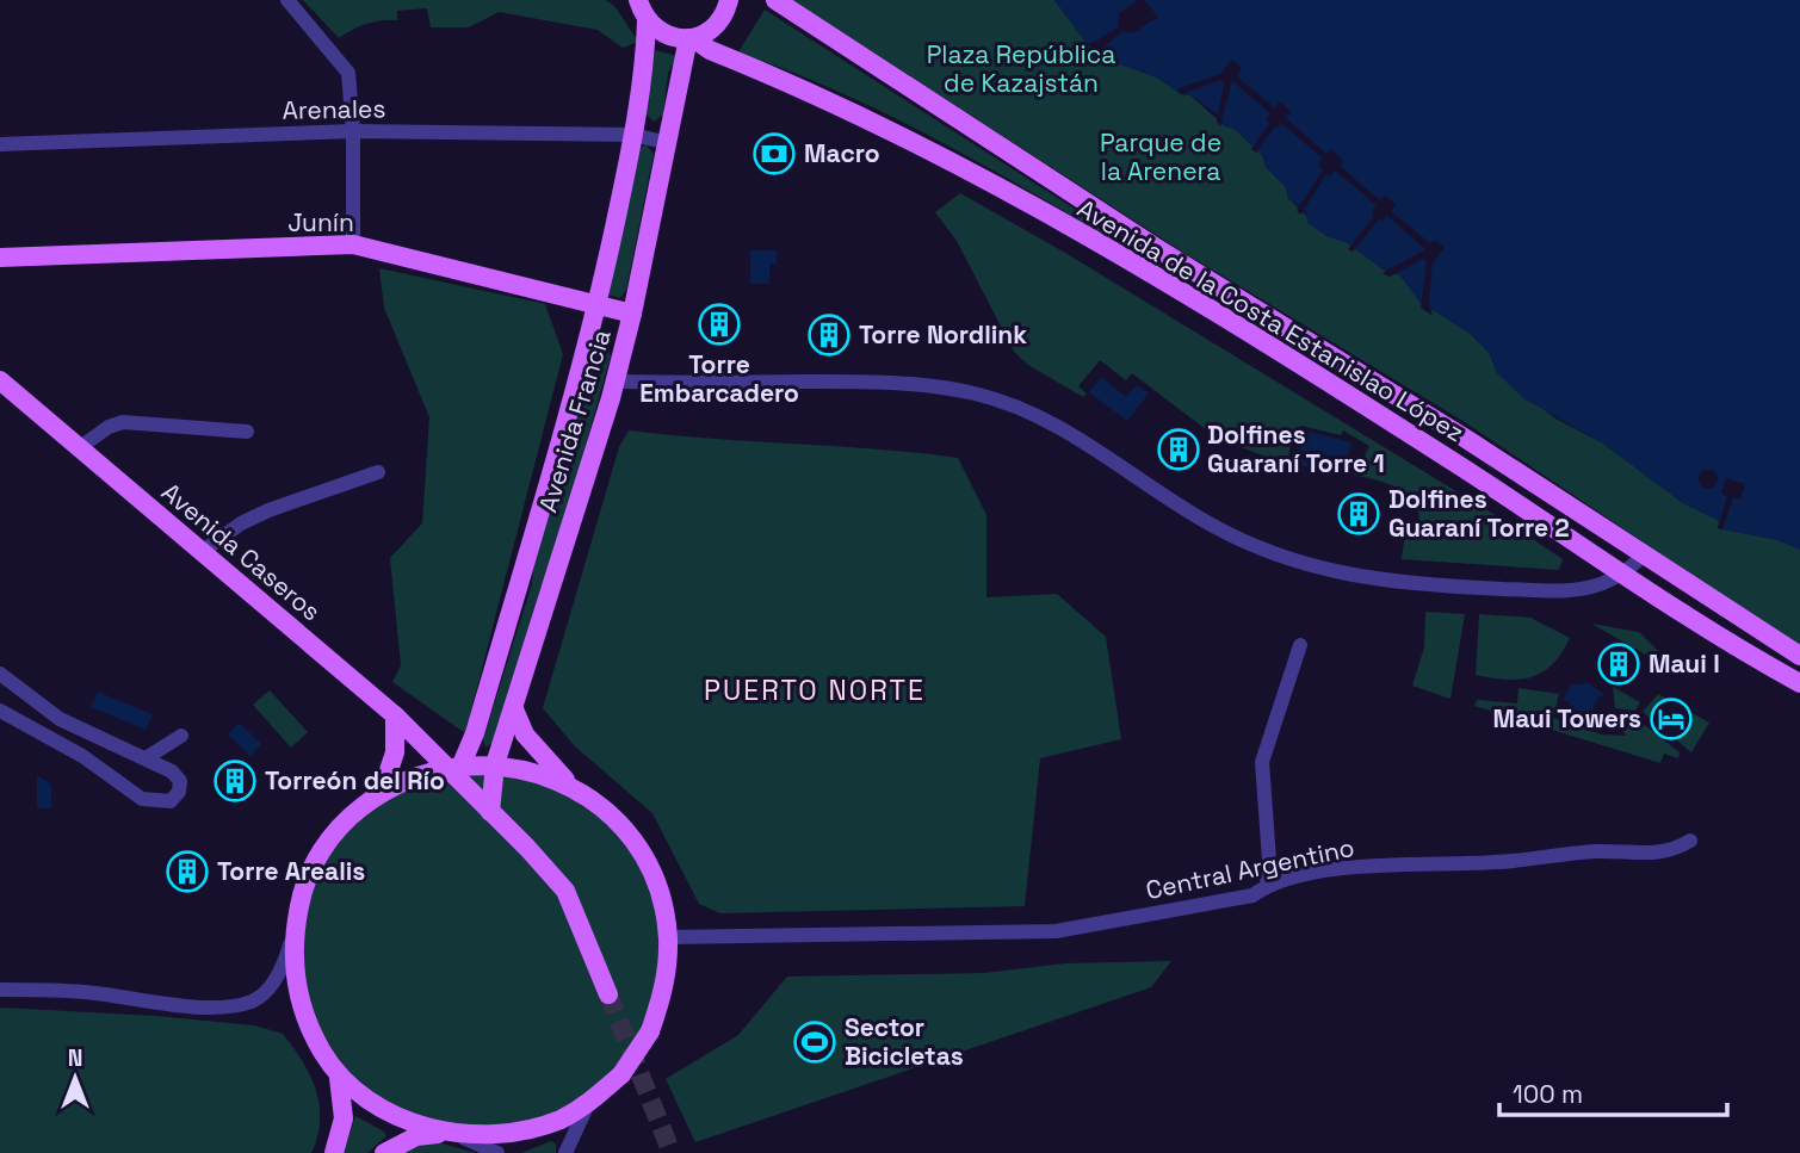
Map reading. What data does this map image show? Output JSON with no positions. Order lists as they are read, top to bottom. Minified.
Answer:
{"streets":{"main road":["Junín","Avenida de la Costa Estanislao López","Avenida Francia","Avenida Caseros"],"street":["Arenales","Central Argentino"]},"crossings":[["Arenales","Avenida Francia"],["Junín","Avenida Francia"],["Avenida de la Costa Estanislao López","Avenida Francia"],["Avenida Francia","Avenida Caseros"]],"districts":["PUERTO NORTE"],"parks":["Plaza República de Kazajstán","Parque de la Arenera"],"places":{"bank":["Macro"],"building":["Torre Embarcadero","Torre Nordlink","Dolfines Guaraní Torre 1","Dolfines Guaraní Torre 2","Maui I","Torreón del Río","Torre Arealis"],"hotel":["Maui Towers"],"sports":["Sector Bicicletas"]},"scale_bar":"100 m","north":"top"}
